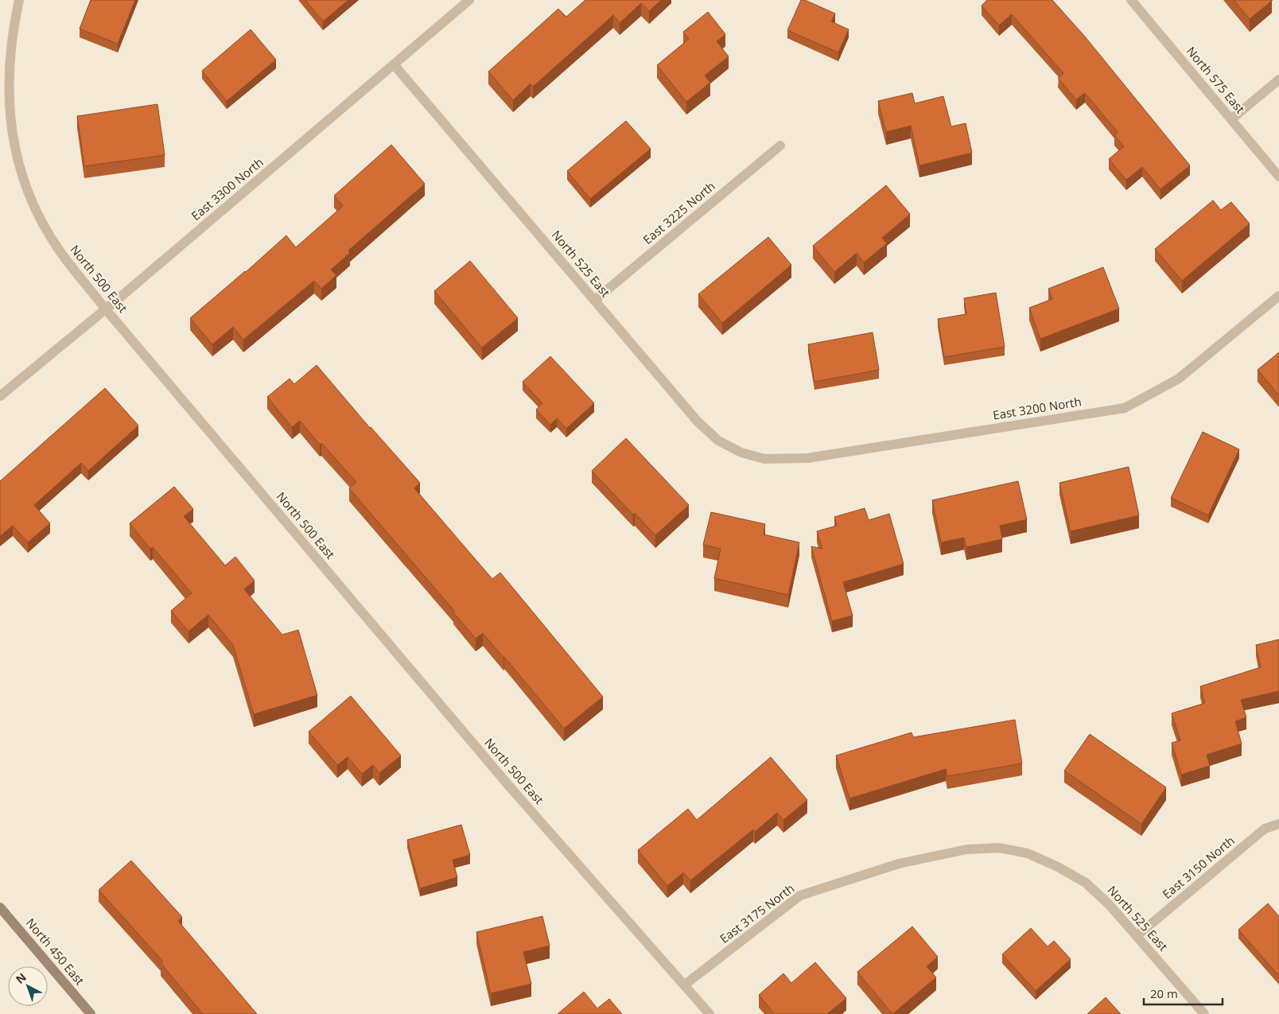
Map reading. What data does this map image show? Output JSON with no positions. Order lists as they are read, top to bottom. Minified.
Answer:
{"streets":{"street":["North 575 East","East 3300 North","East 3225 North","North 525 East","North 500 East","East 3200 North","East 3150 North","East 3175 North","North 450 East"]},"crossings":[["East 3300 North","North 525 East"],["East 3300 North","North 500 East"],["East 3225 North","North 525 East"],["North 525 East","East 3200 North"],["North 525 East","East 3150 North"],["North 525 East","East 3175 North"],["North 500 East","East 3175 North"]],"scale_bar":"20 m","north":"top left"}
